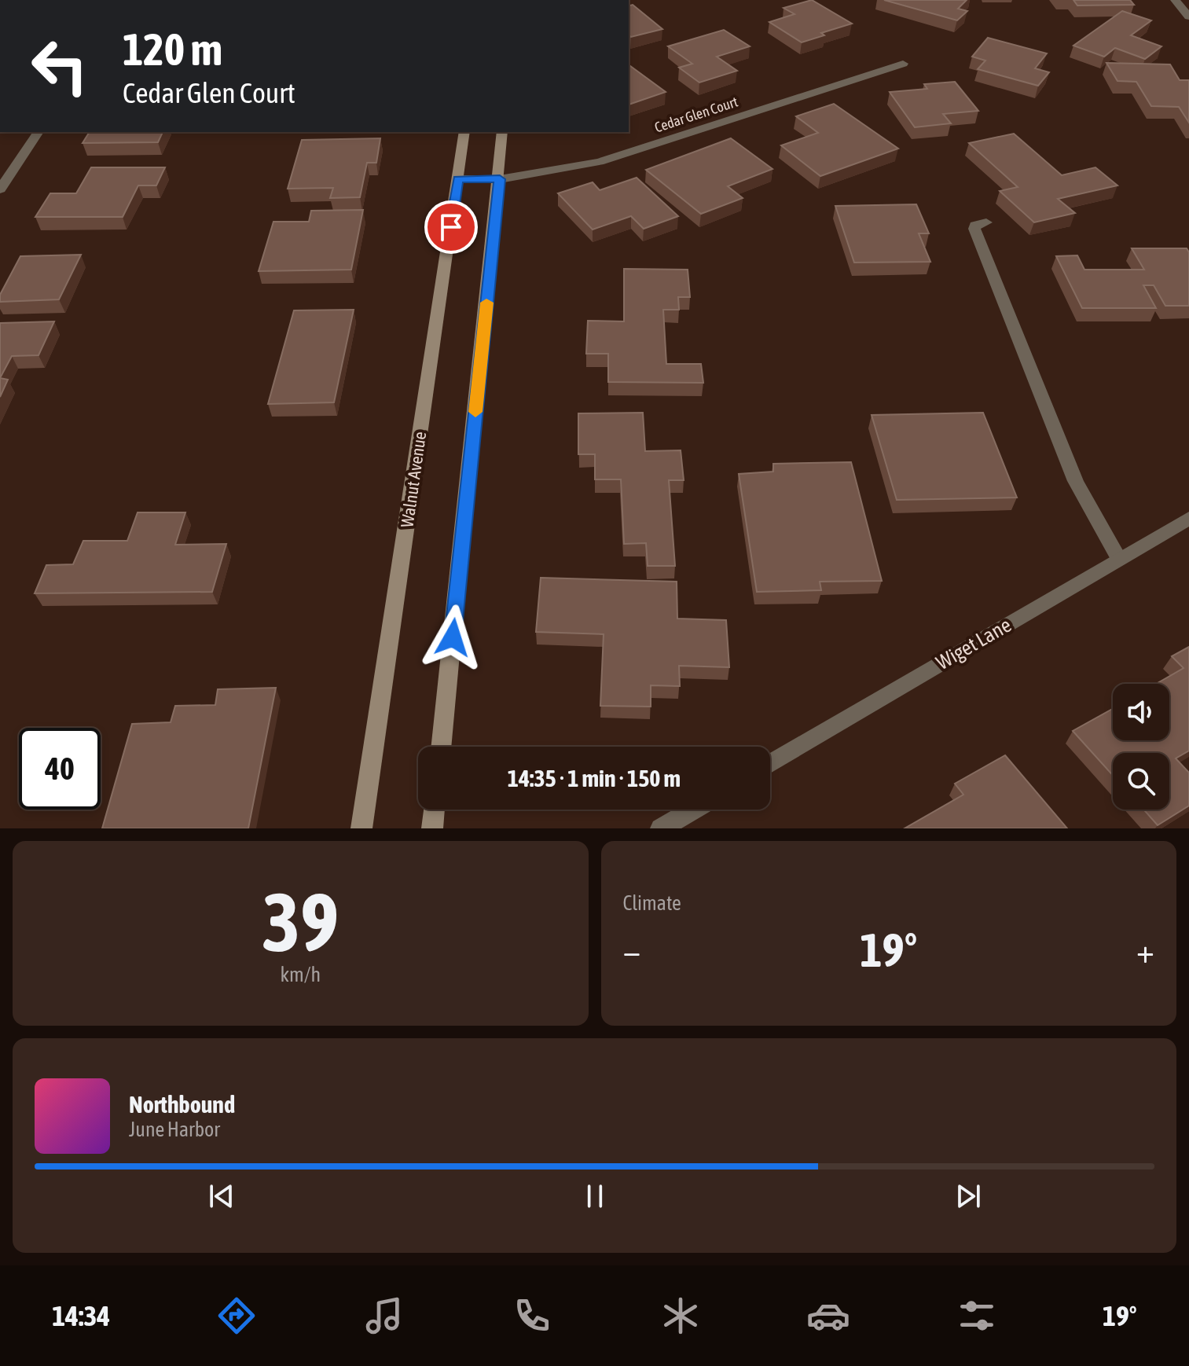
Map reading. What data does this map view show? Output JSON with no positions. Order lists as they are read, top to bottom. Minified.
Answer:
{"streets":{"street":["Cedar Glen Court","Walnut Avenue","Wiget Lane"]},"crossings":[["Cedar Glen Court","Walnut Avenue"]],"page":{"turn":["120 m","Cedar Glen Court"],"limit":"40","trip":"14:35 · 1 min · 150 m","tile":[["39","km/h"],"Climate"],"heat":["−","19°","+"],"song":["Northbound","June Harbor"],"tabs":["14:34","19°"]}}
